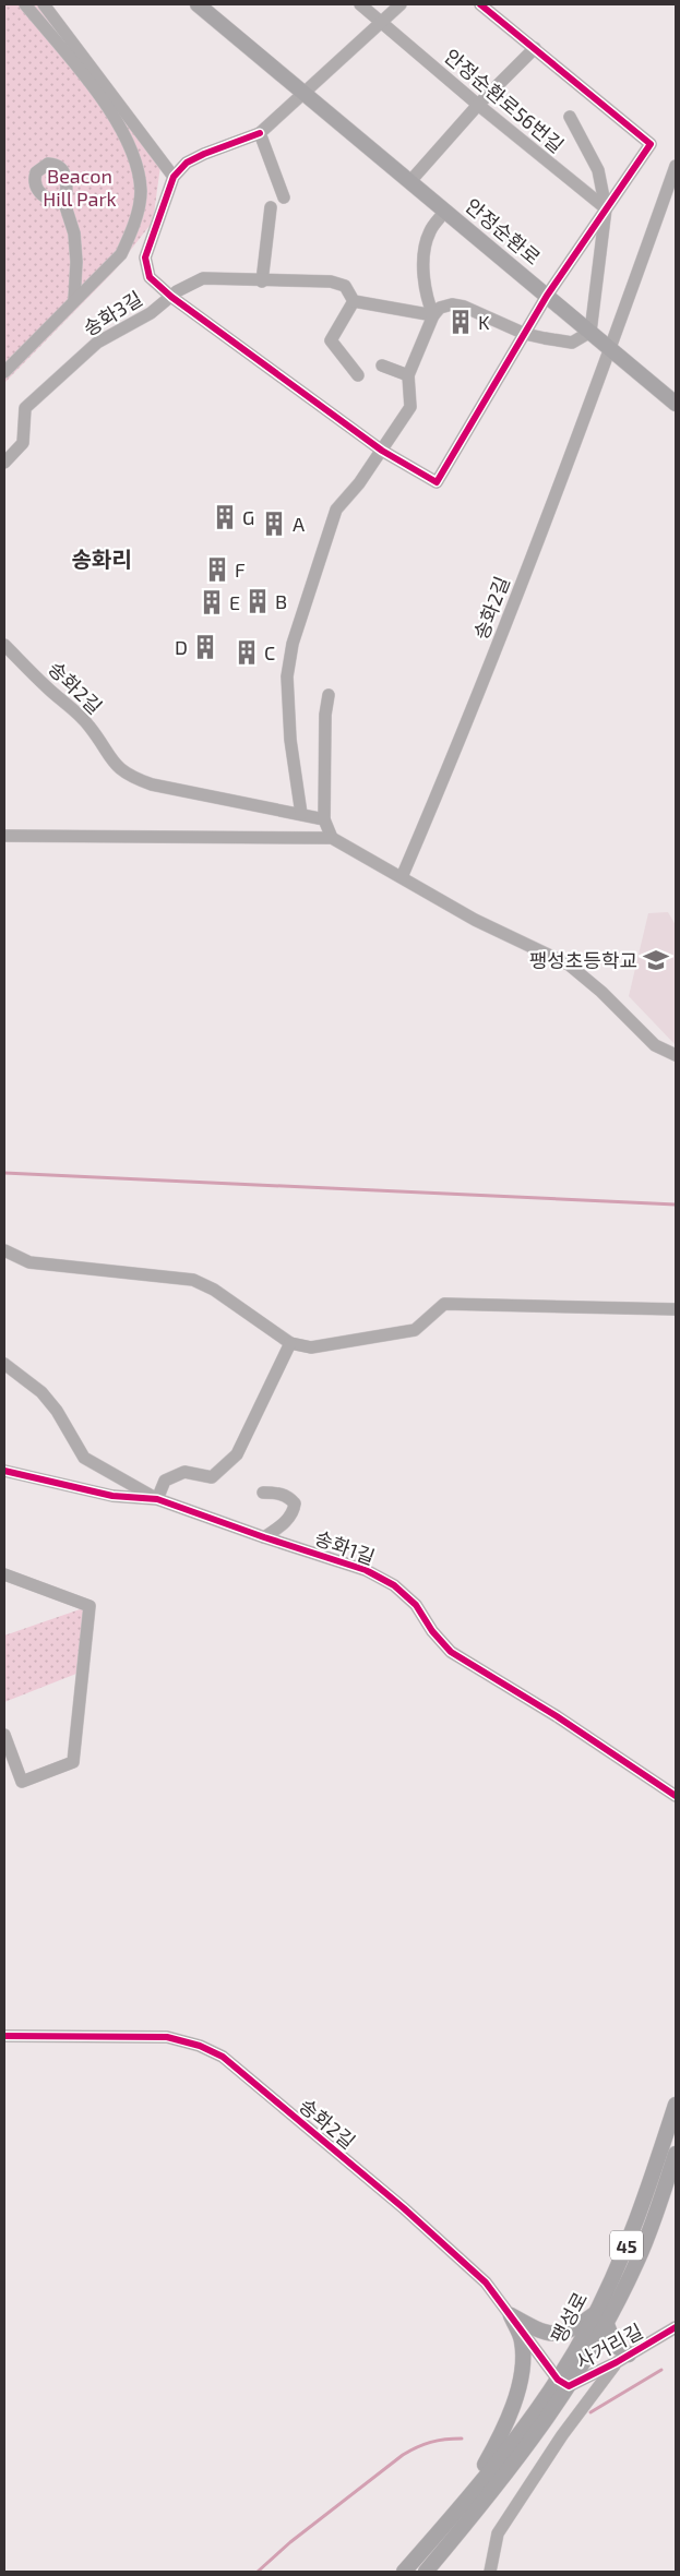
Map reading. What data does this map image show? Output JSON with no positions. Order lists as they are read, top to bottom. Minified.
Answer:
{"streets":{"main road":["안정순환로","45","팽성로"],"street":["안정순환로56번길","송화3길","송화2길","송화1길","사거리길"]},"crossings":[["안정순환로","송화2길"],["송화2길","팽성로"],["송화2길","사거리길"],["팽성로","사거리길"]],"districts":["송화리"],"parks":["Beacon Hill Park"],"places":{"building":["K","G","A","F","B","E","D","C"],"school or university":["팽성초등학교"]}}
